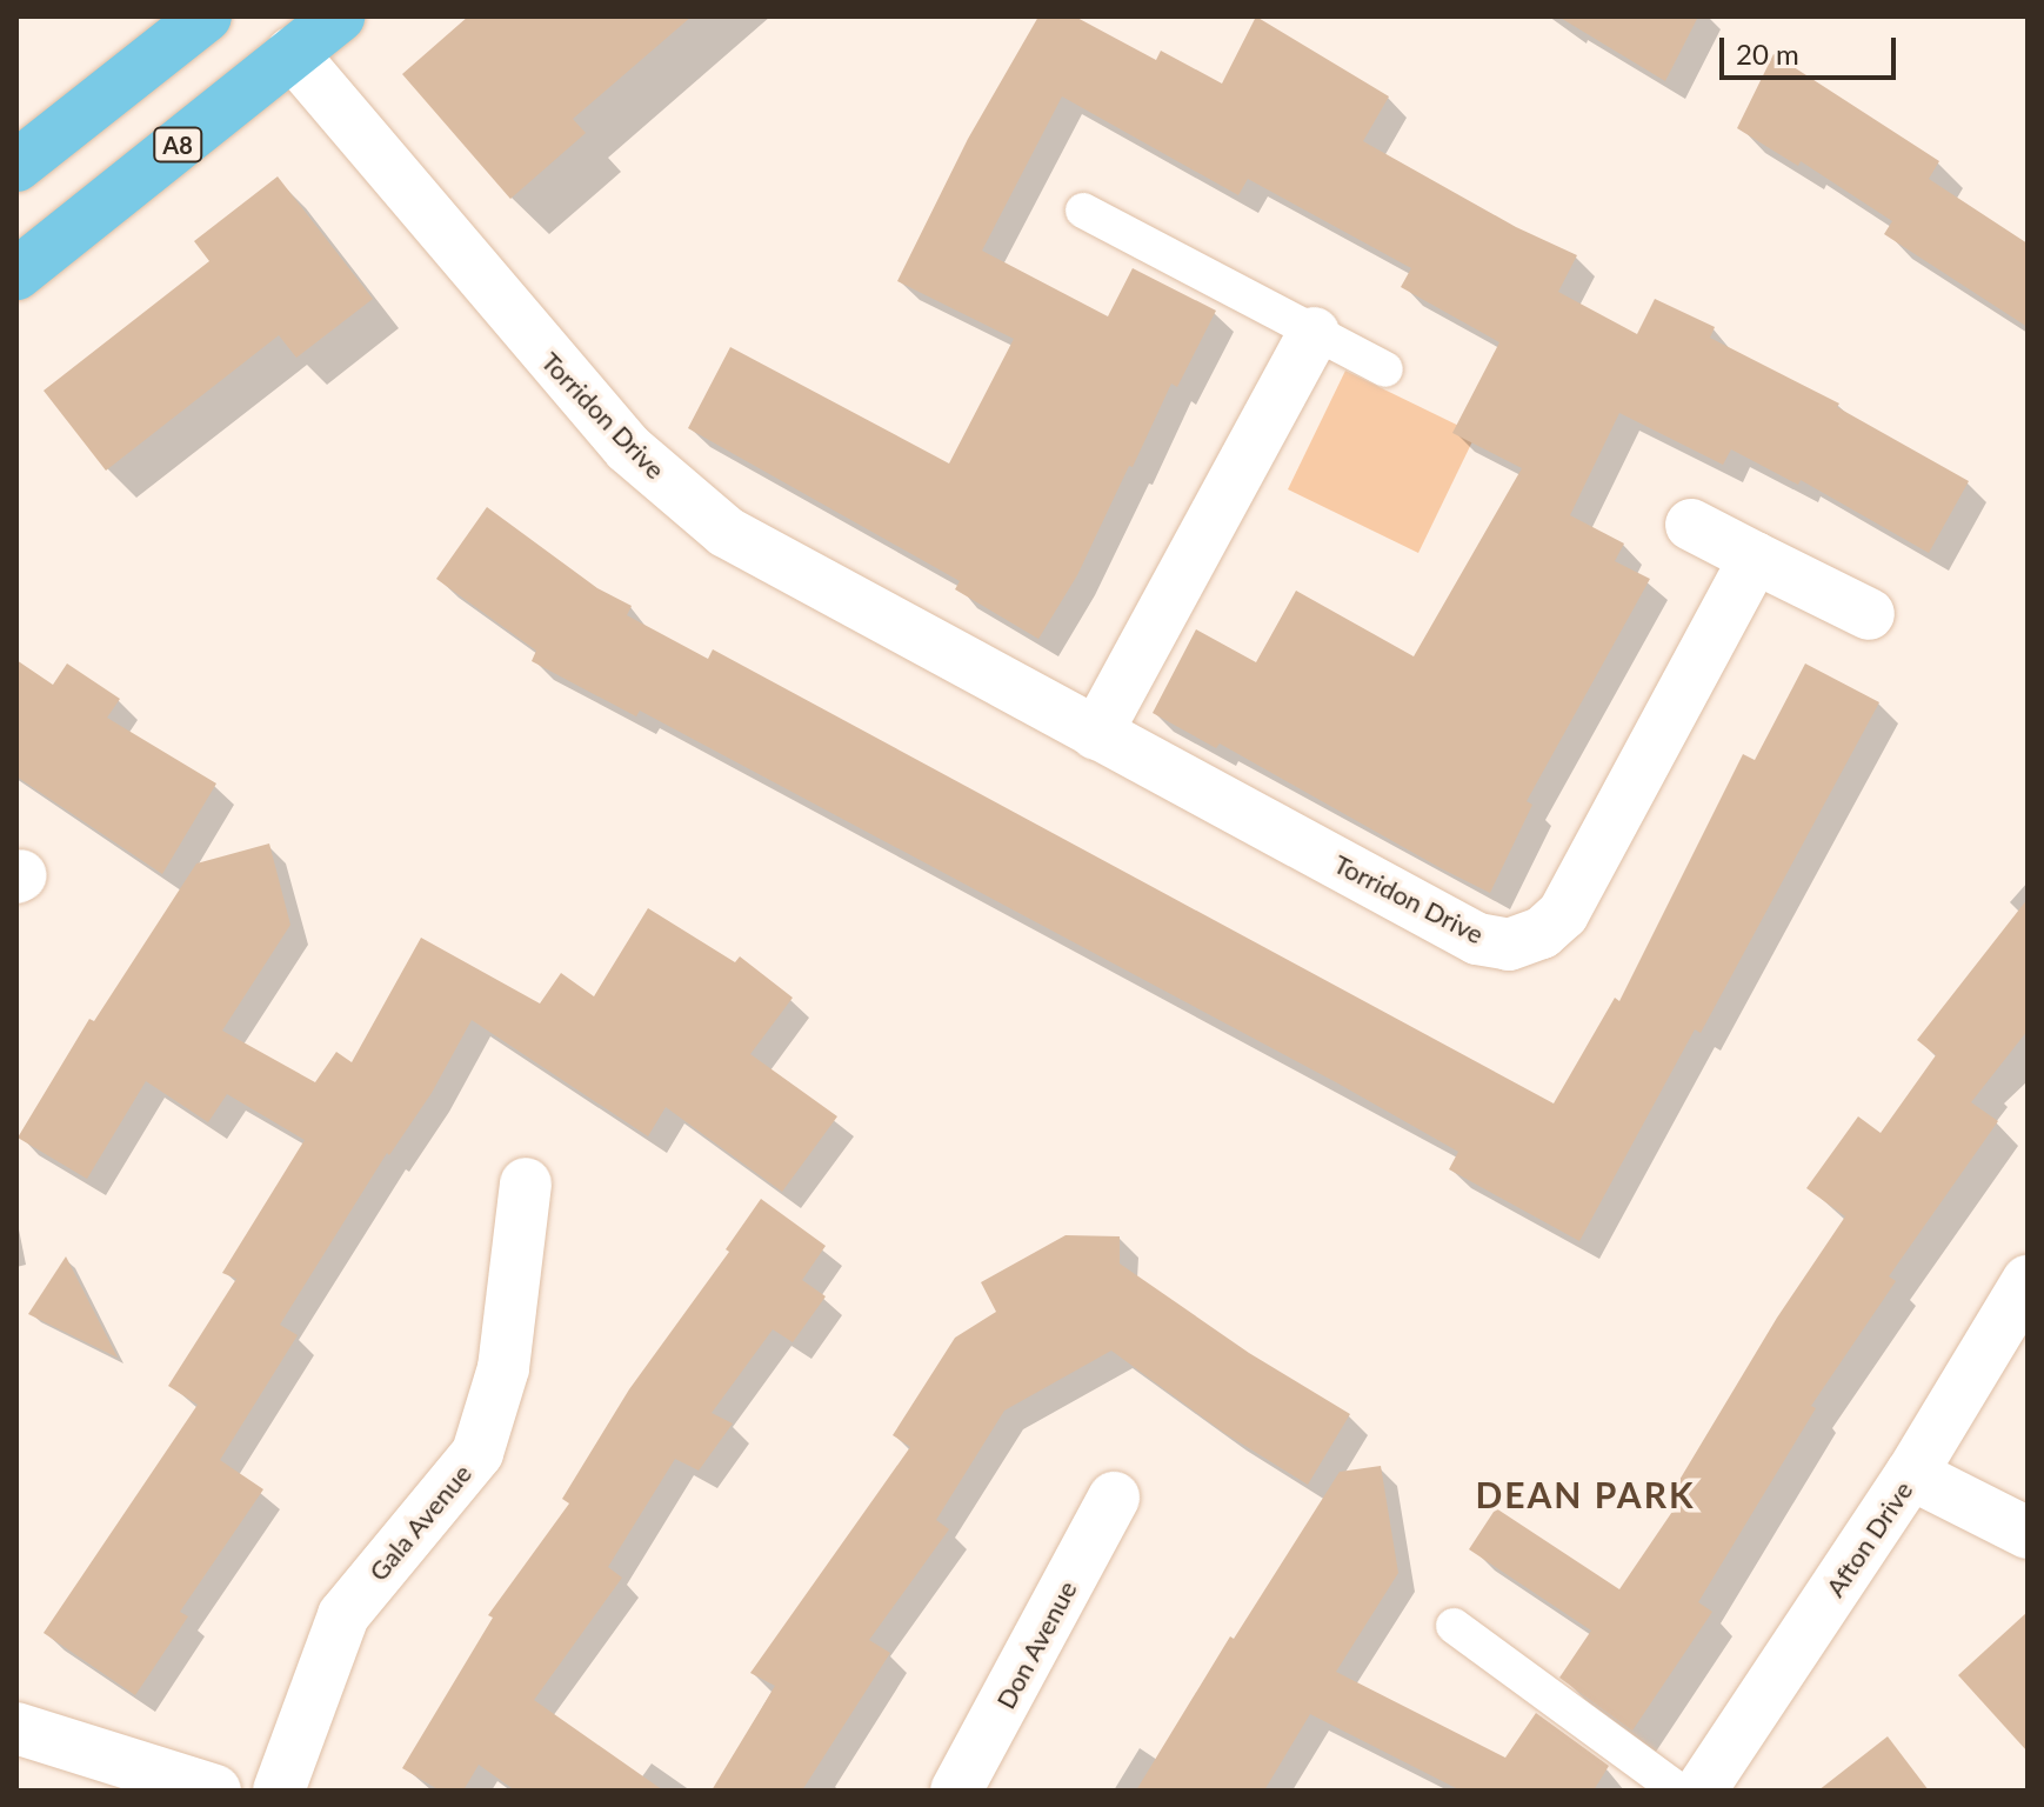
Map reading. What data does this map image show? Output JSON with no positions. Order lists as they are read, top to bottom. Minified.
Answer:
{"streets":{"main road":["A8"],"street":["Torridon Drive","Gala Avenue","Afton Drive","Don Avenue"]},"crossings":[["A8","Torridon Drive"]],"districts":["DEAN PARK"],"scale_bar":"20 m"}
